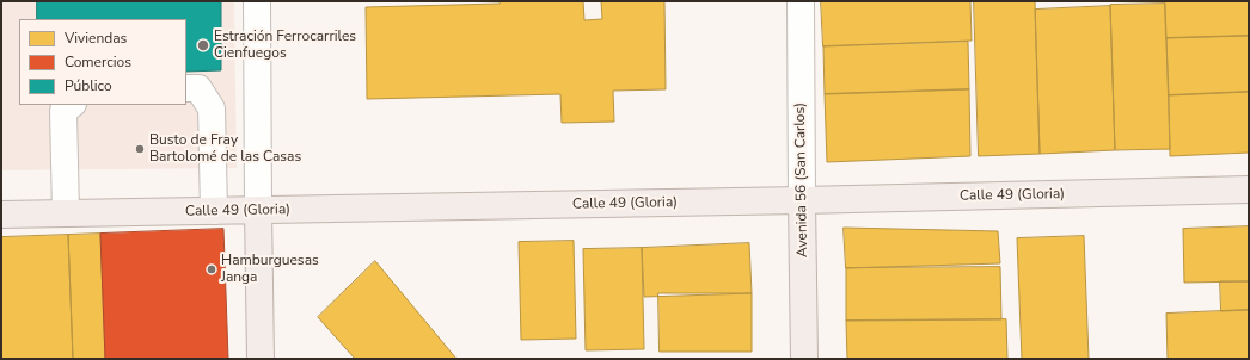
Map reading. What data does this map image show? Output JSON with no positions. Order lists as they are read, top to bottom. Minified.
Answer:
{"streets":{"main road":["Avenida 56 (San Carlos)","Calle 49 (Gloria)"]},"crossings":[["Avenida 56 (San Carlos)","Calle 49 (Gloria)"]],"places":["Estración Ferrocarriles Cienfuegos","Busto de Fray Bartolomé de las Casas","Hamburguesas Janga"],"legend":["Viviendas","Comercios","Público"]}
